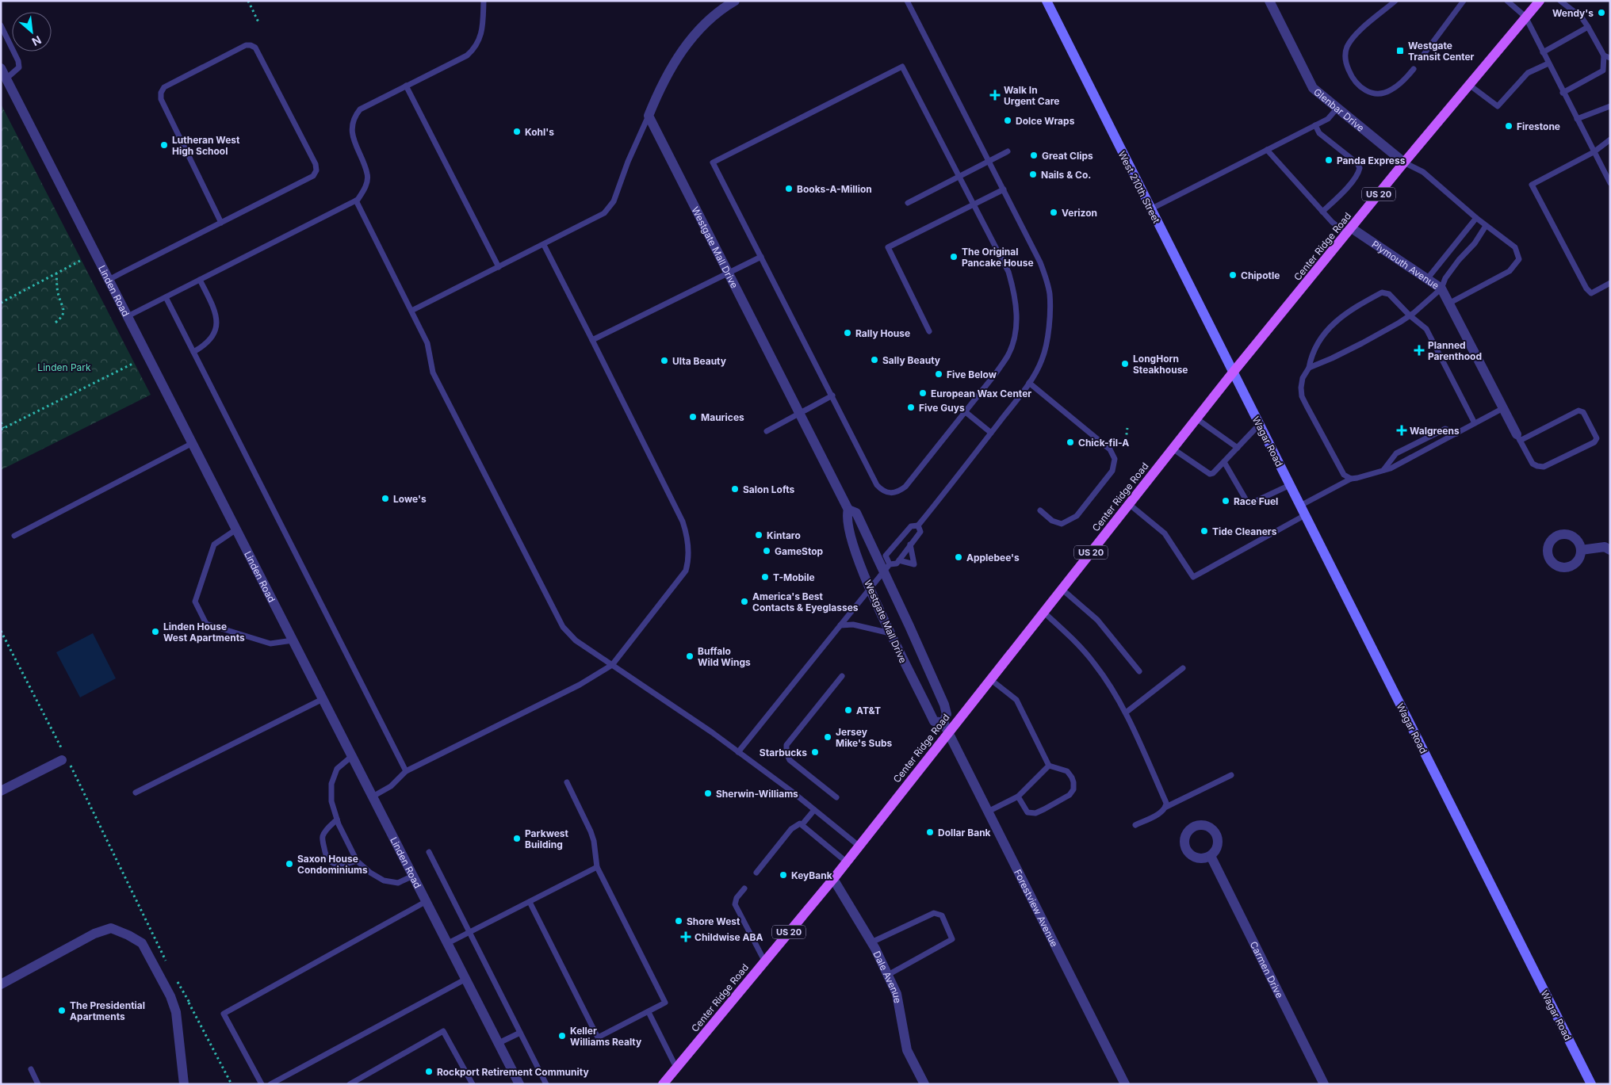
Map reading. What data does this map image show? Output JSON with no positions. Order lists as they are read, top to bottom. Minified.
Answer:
{"streets":{"main road":["West 210th Street","US 20","Center Ridge Road","Wagar Road"],"street":["Glenbar Drive","Westgate Mall Drive","Plymouth Avenue","Linden Road","Forestview Avenue","Carmen Drive","Dale Avenue"]},"crossings":[["Glenbar Drive","Center Ridge Road"],["West 210th Street","Center Ridge Road"],["West 210th Street","Wagar Road"],["Center Ridge Road","Westgate Mall Drive"],["Center Ridge Road","Plymouth Avenue"],["Center Ridge Road","Wagar Road"],["Center Ridge Road","Forestview Avenue"],["Center Ridge Road","Dale Avenue"],["Westgate Mall Drive","Forestview Avenue"]],"parks":["Linden Park"],"places":{"other":["Wendy's","Dolce Wraps","Firestone","Kohl's","Lutheran West High School","Great Clips","Panda Express","Nails & Co.","Books-A-Million","Verizon","The Original Pancake House","Chipotle","Rally House","Sally Beauty","Ulta Beauty","LongHorn Steakhouse","Five Below","European Wax Center","Five Guys","Maurices","Chick-fil-A","Salon Lofts","Lowe's","Race Fuel","Tide Cleaners","Kintaro","GameStop","Applebee's","T-Mobile","America's Best Contacts & Eyeglasses","Linden House West Apartments","Buffalo Wild Wings","AT&T","Jersey Mike's Subs","Starbucks","Sherwin-Williams","Dollar Bank","Parkwest Building","Saxon House Condominiums","KeyBank","Shore West","The Presidential Apartments","Keller Williams Realty","Rockport Retirement Community"],"transit":["Westgate Transit Center"],"health":["Walk In Urgent Care","Planned Parenthood","Walgreens","Childwise ABA"]},"north":"bottom right"}
